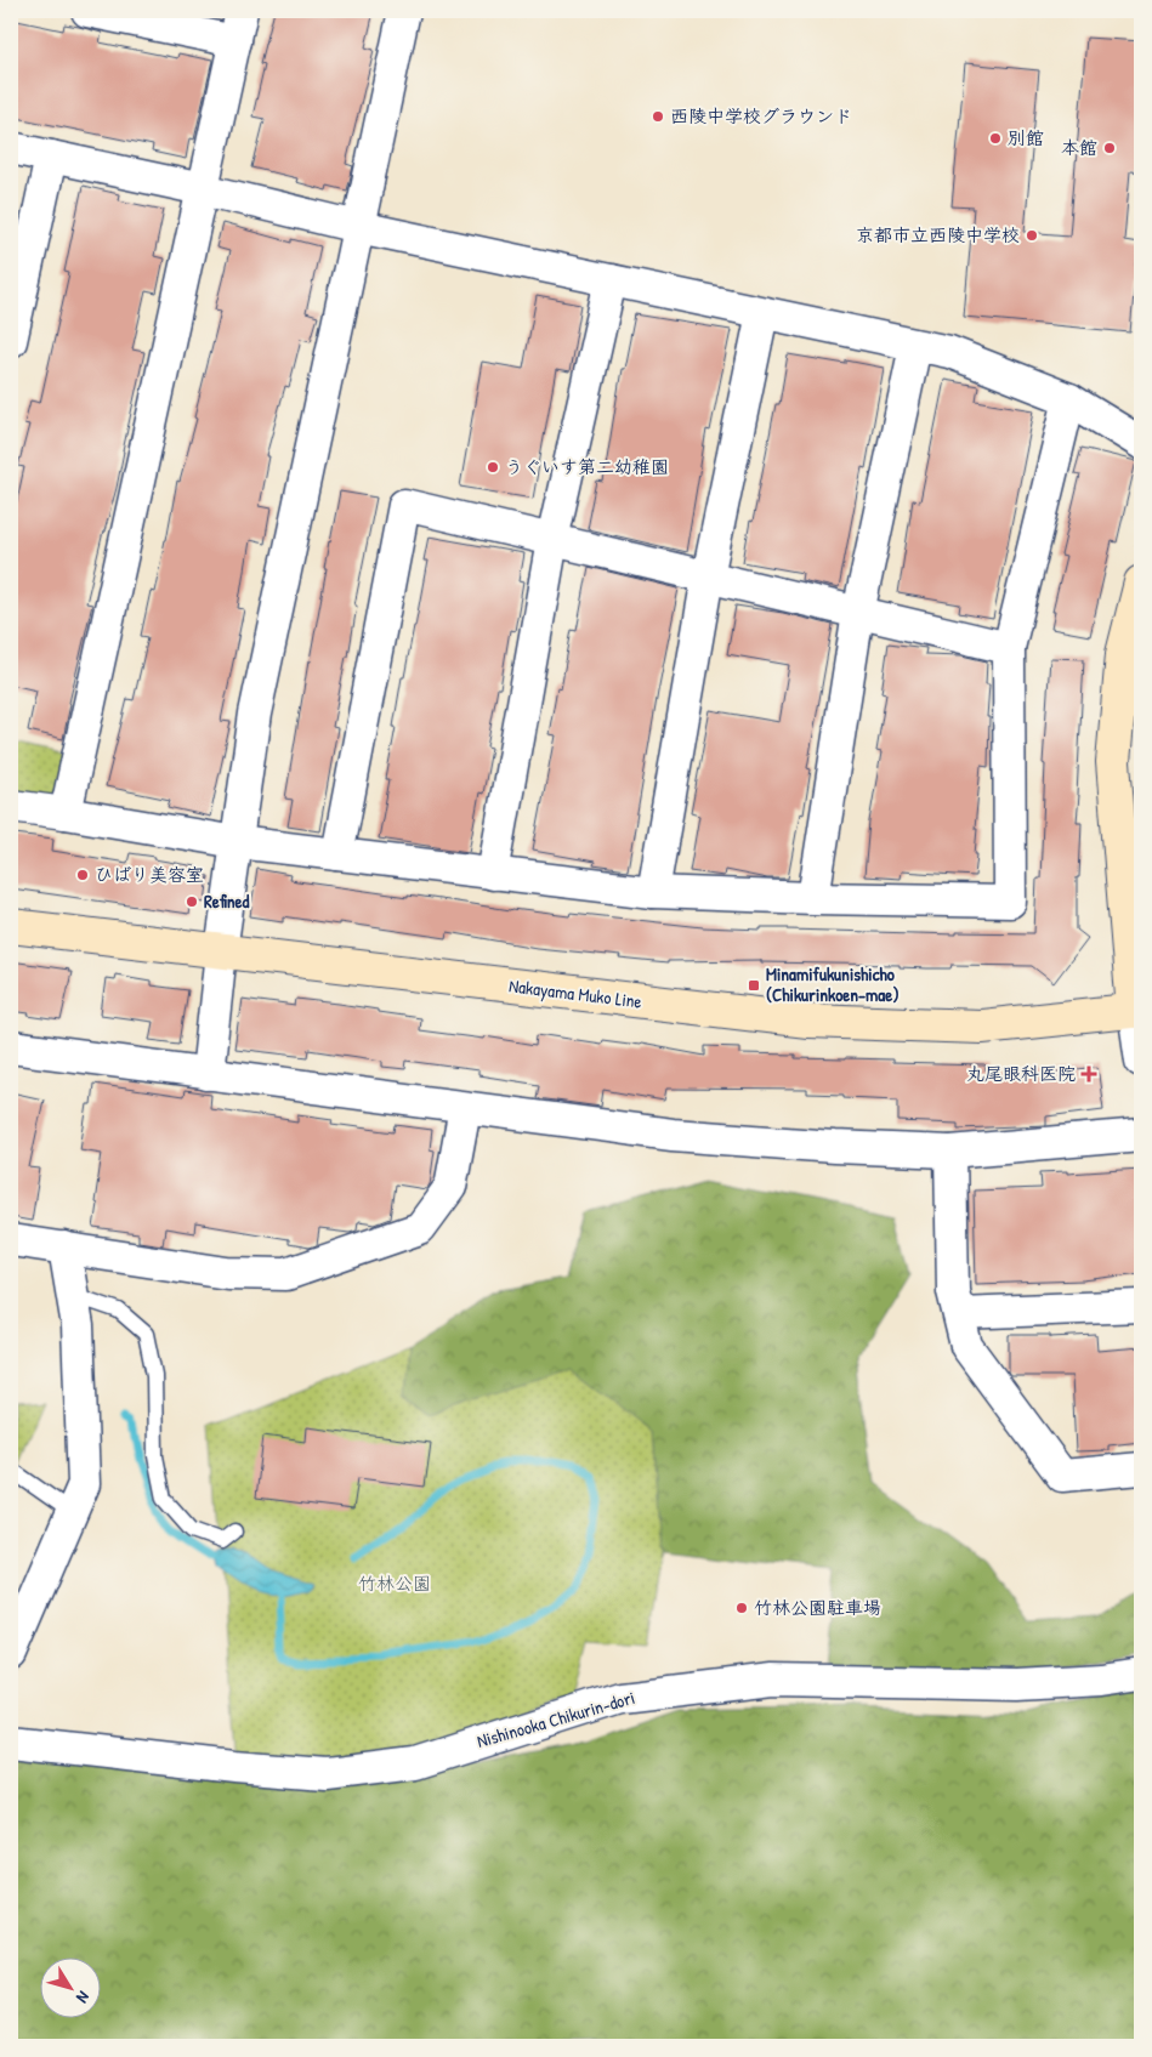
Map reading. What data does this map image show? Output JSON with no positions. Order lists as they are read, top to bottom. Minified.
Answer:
{"streets":{"main road":["Nakayama Muko Line"],"street":["Nishinooka Chikurin-dori"]},"parks":["竹林公園"],"places":{"other":["西陵中学校グラウンド","別館","本館","京都市立西陵中学校","うぐいす第二幼稚園","ひばり美容室","Refined","竹林公園駐車場"],"transit":["Minamifukunishicho (Chikurinkoen-mae)"],"health":["丸尾眼科医院"]},"north":"bottom right"}
